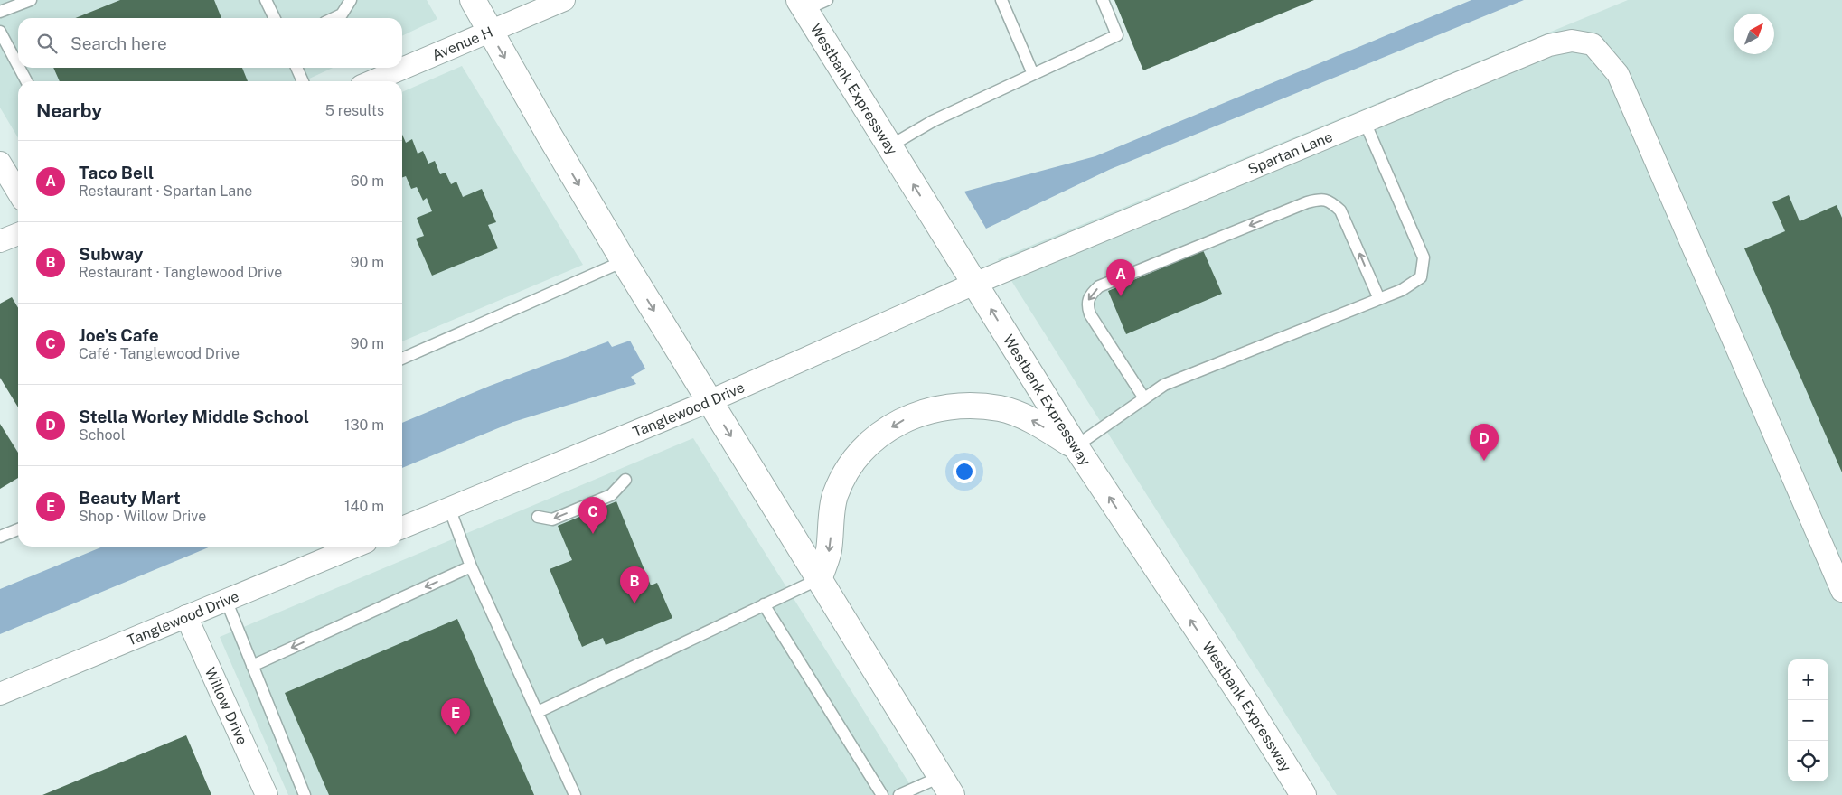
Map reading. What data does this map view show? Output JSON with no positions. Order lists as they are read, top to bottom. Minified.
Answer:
{"streets":{"highway":["Westbank Expressway"],"street":["Avenue H","Spartan Lane","Tanglewood Drive","Willow Drive"]},"crossings":[["Westbank Expressway","Spartan Lane"],["Westbank Expressway","Tanglewood Drive"],["Spartan Lane","Tanglewood Drive"],["Tanglewood Drive","Willow Drive"]],"one_way":["Westbank Expressway"],"north":"top right","page":{"search":"Search here","heading":["Nearby","5 results"],"list":[{"mark":"A","name":"Taco Bell","note":"Restaurant · Spartan Lane","value":"60 m"},{"mark":"B","name":"Subway","note":"Restaurant · Tanglewood Drive","value":"90 m"},{"mark":"C","name":"Joe's Cafe","note":"Café · Tanglewood Drive","value":"90 m"},{"mark":"D","name":"Stella Worley Middle School","note":"School","value":"130 m"},{"mark":"E","name":"Beauty Mart","note":"Shop · Willow Drive","value":"140 m"}],"pins":["A","D","C","B","E"],"map_buttons":["+","−"]}}
